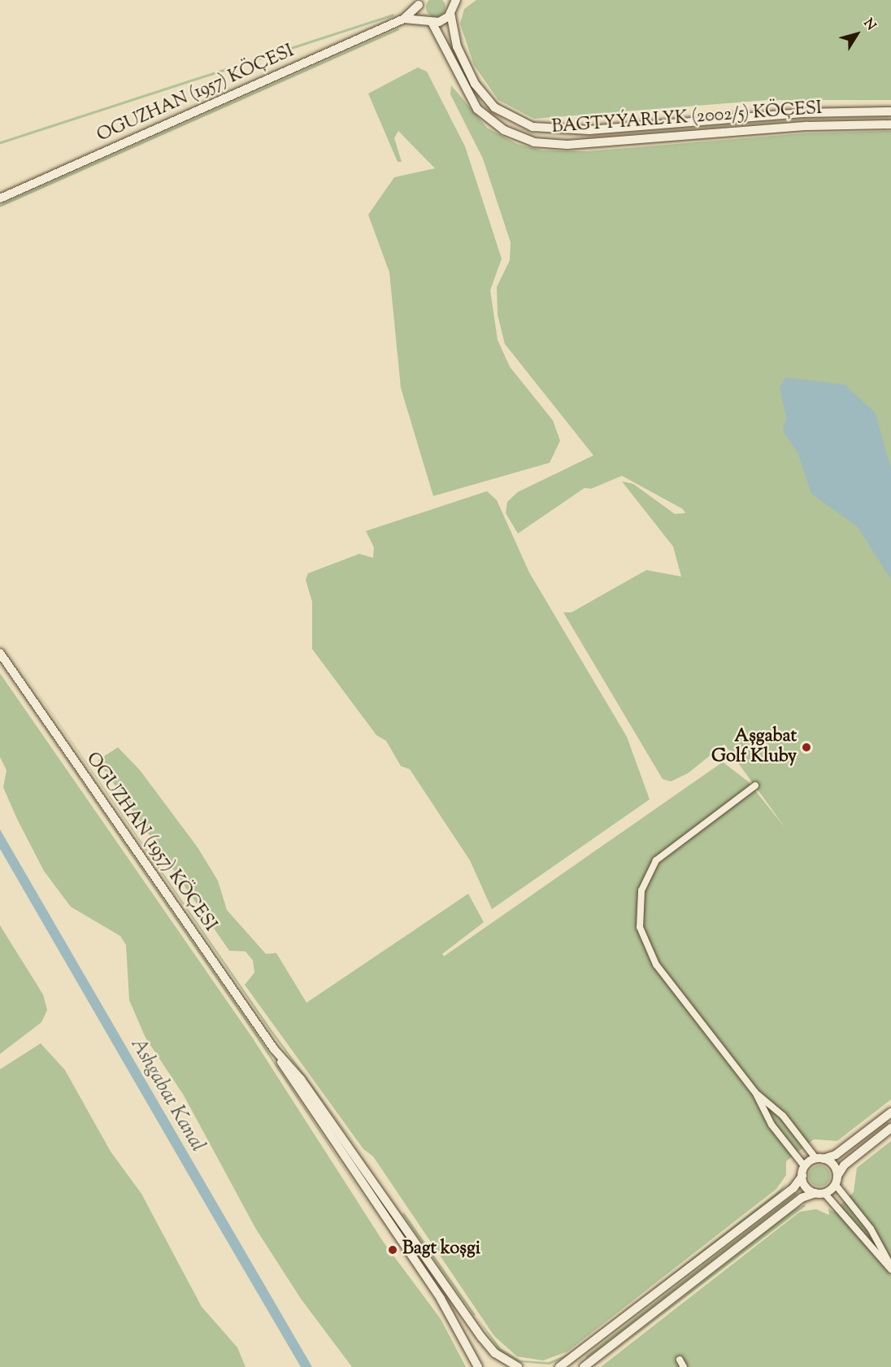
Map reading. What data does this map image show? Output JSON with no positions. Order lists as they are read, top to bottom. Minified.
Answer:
{"streets":{"street":["OGUZHAN (1957) KÖÇESI","BAGTYÝARLYK (2002/5) KÖÇESI"]},"crossings":[["OGUZHAN (1957) KÖÇESI","BAGTYÝARLYK (2002/5) KÖÇESI"]],"water":["Ashgabat Kanal"],"places":["Aşgabat Golf Kluby","Bagt koşgi"],"north":"top right"}
